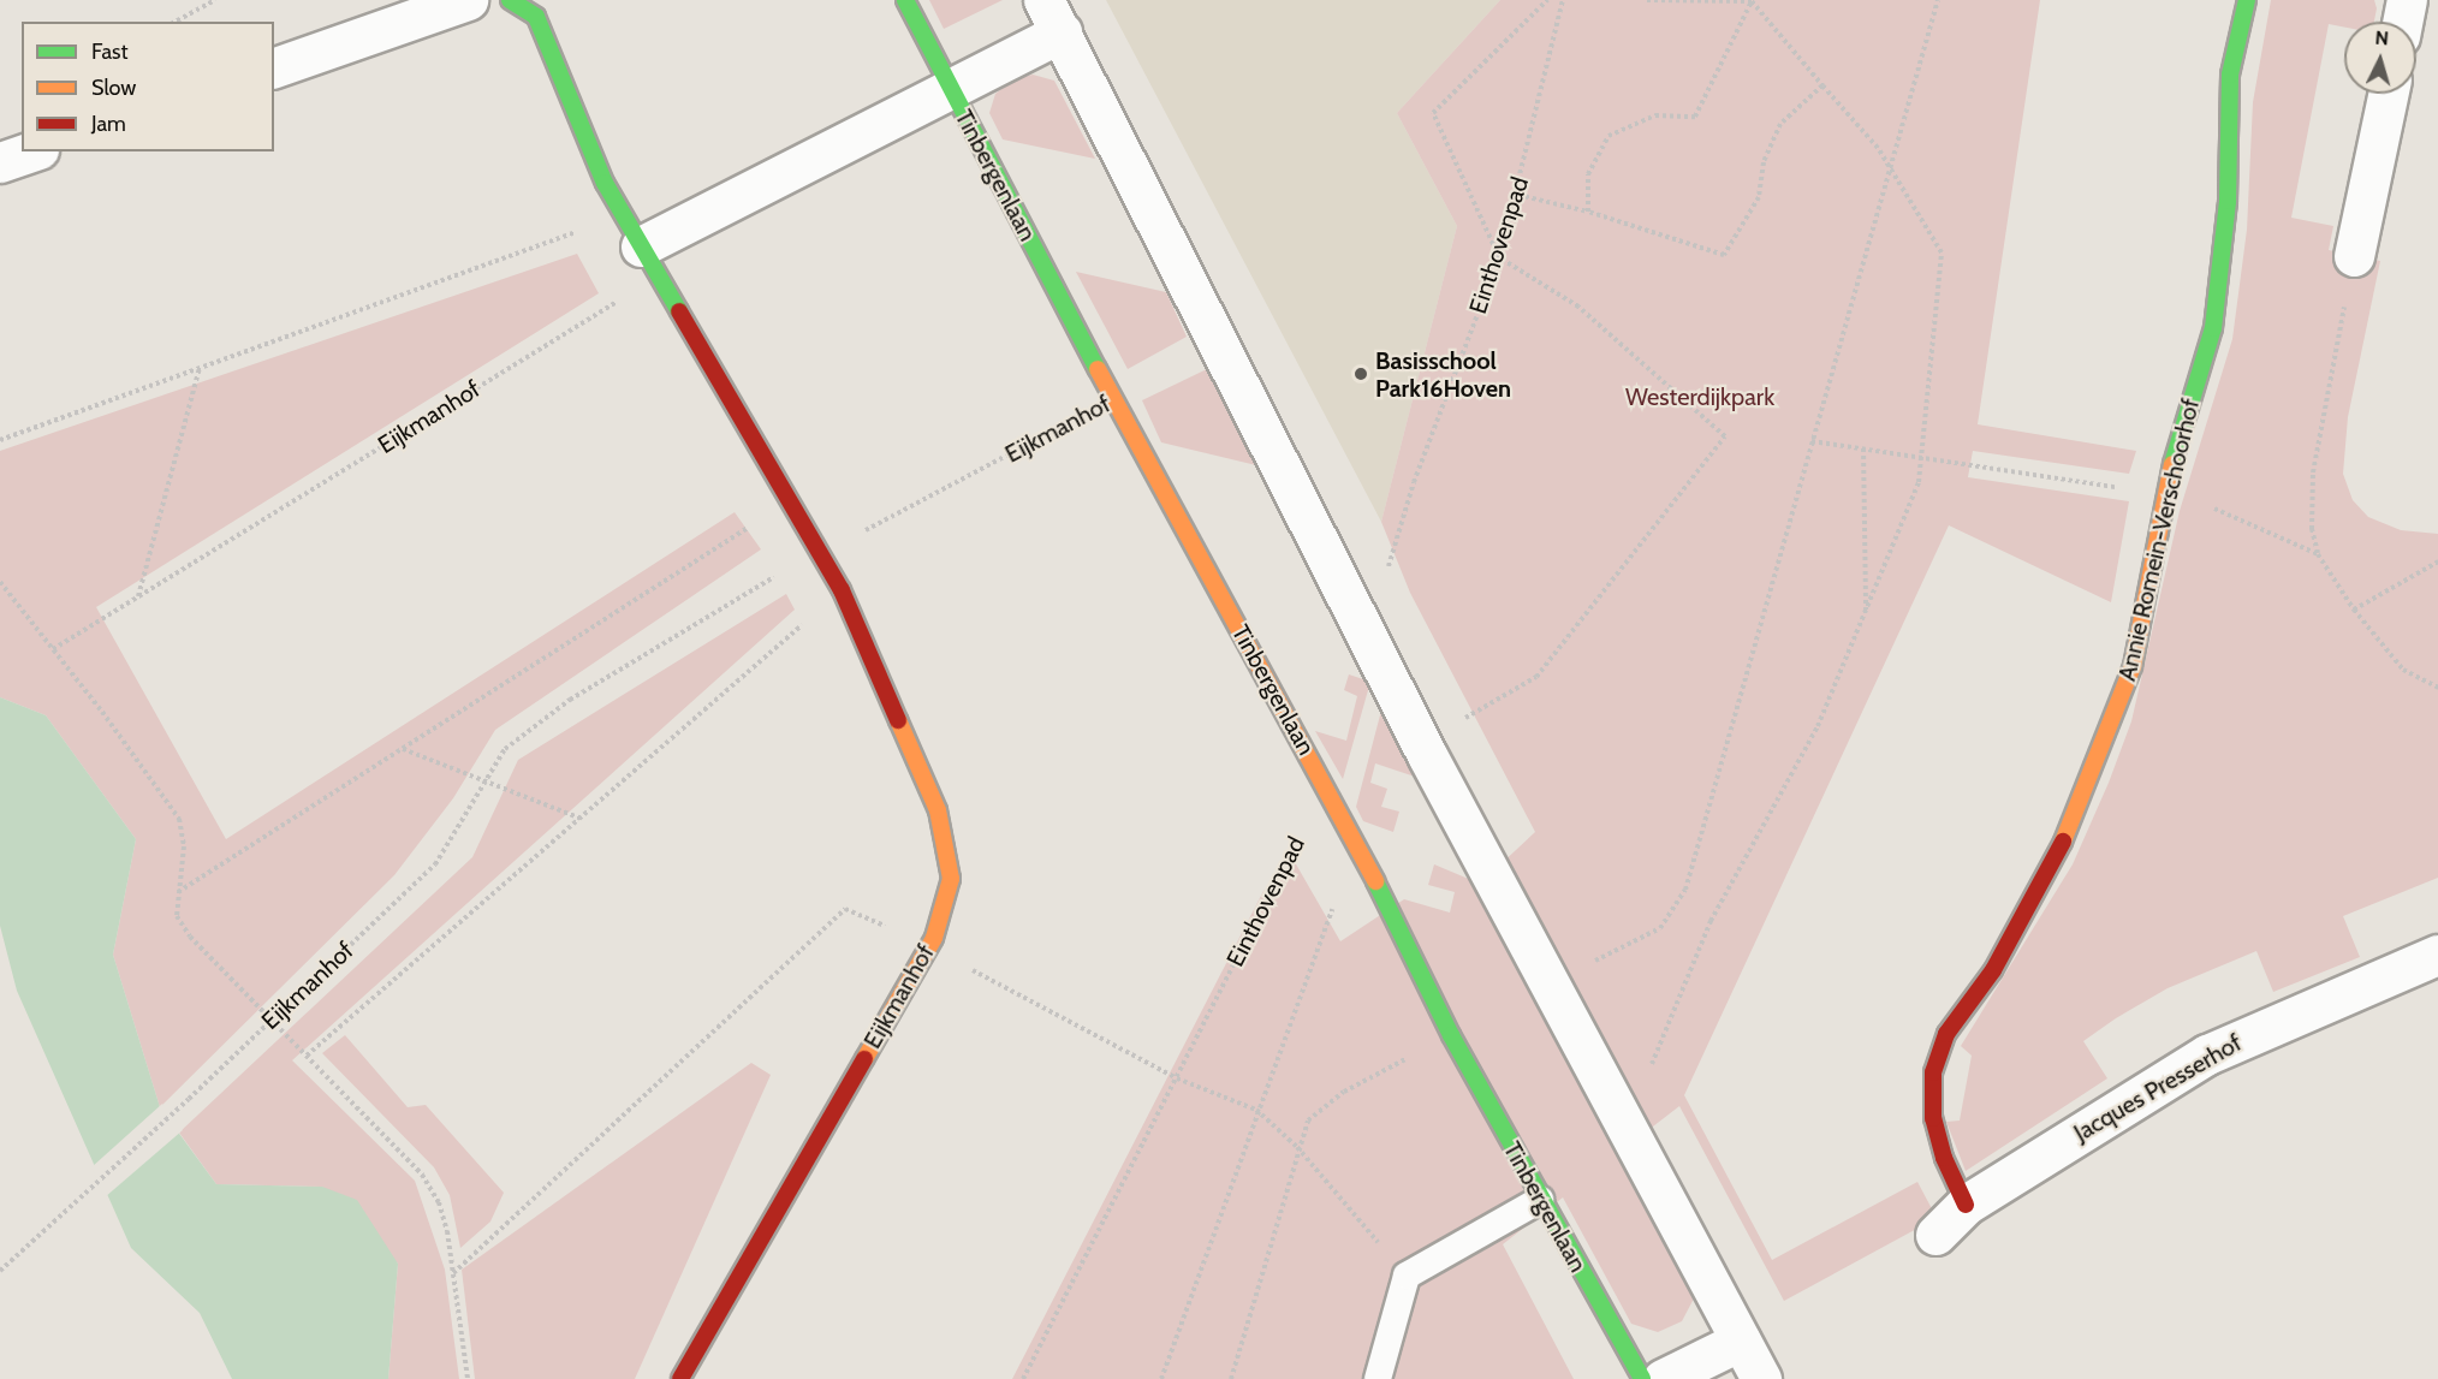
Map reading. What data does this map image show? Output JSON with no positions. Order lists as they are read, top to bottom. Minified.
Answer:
{"streets":{"street":["Tinbergenlaan","Eijkmanhof","Annie Romein-Verschoorhof","Jacques Presserhof"],"path":["Einthovenpad"]},"crossings":[["Tinbergenlaan","Einthovenpad"],["Tinbergenlaan","Eijkmanhof"],["Annie Romein-Verschoorhof","Jacques Presserhof"]],"parks":["Westerdijkpark"],"places":["Basisschool Park16Hoven"],"legend":["Fast","Slow","Jam"],"north":"top"}
